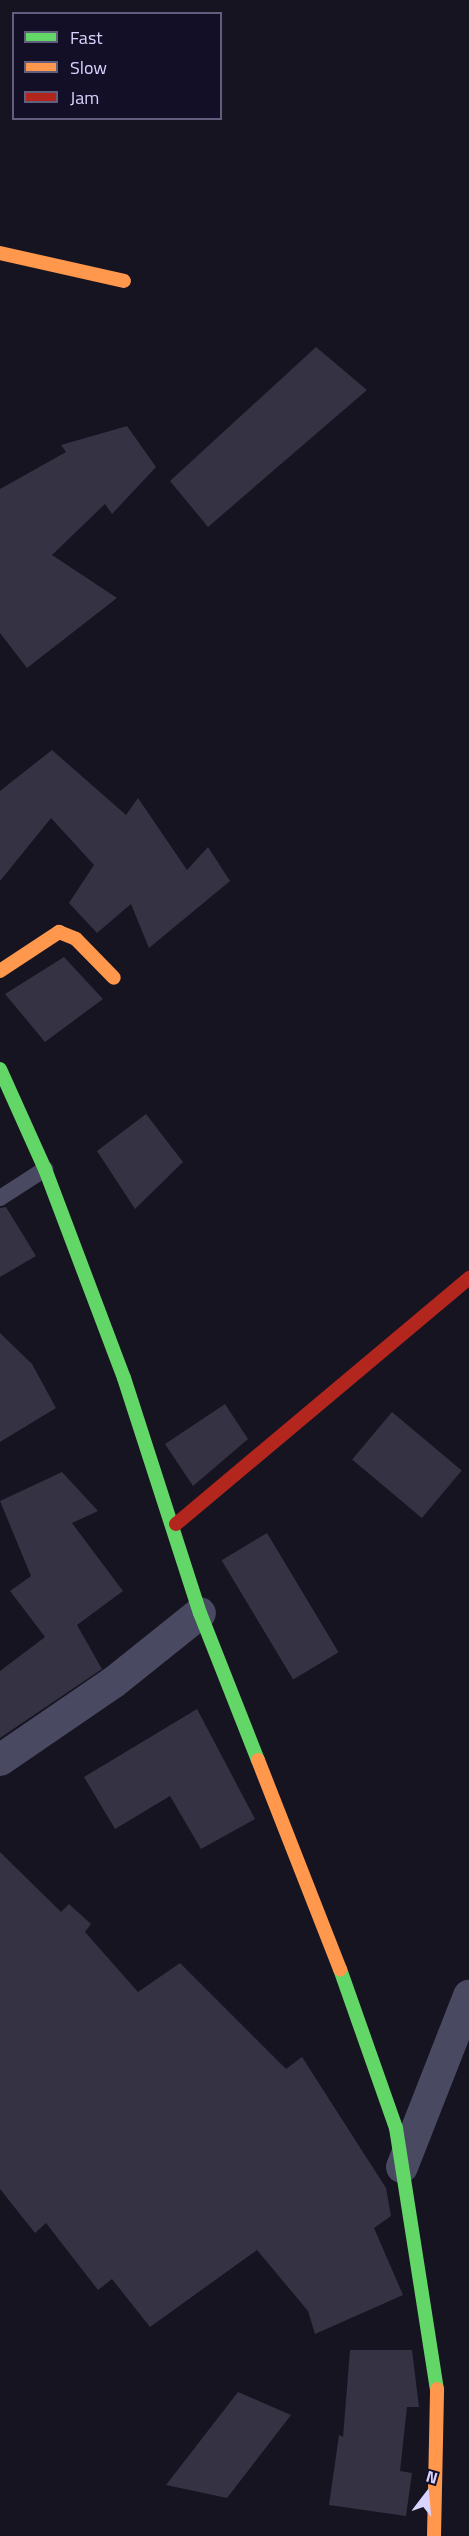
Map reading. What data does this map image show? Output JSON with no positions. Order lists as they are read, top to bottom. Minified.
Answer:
{"legend":["Fast","Slow","Jam"],"north":"top"}
